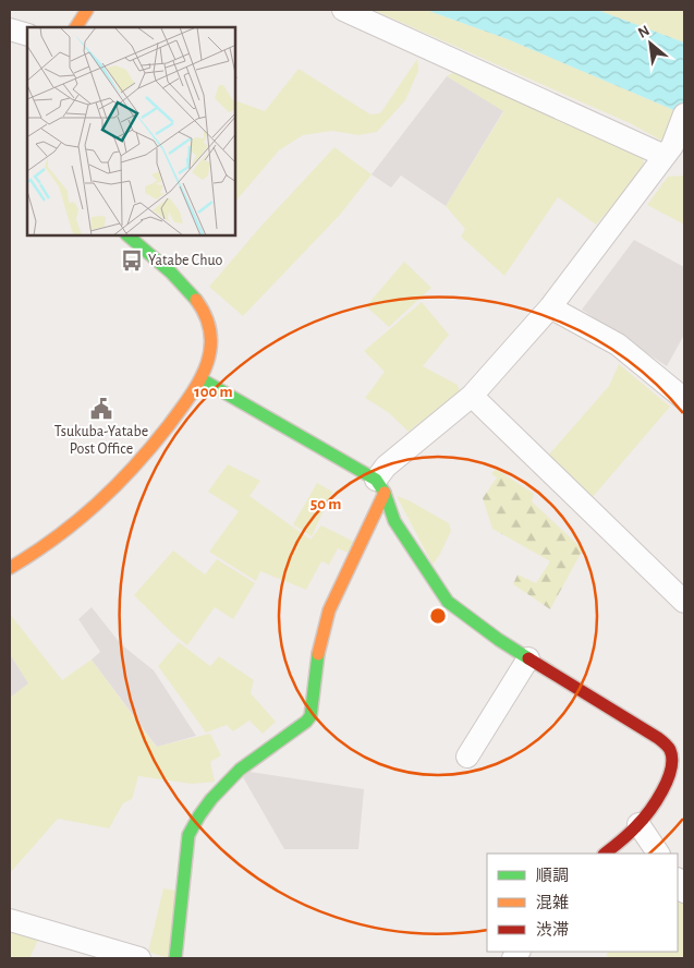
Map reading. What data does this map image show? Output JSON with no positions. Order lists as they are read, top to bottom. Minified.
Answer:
{"places":{"bus stop":["Yatabe Chuo"],"public building":["Tsukuba-Yatabe Post Office"]},"legend":["順調","混雑","渋滞"],"north":"top left","rings":["100 m","50 m"]}
